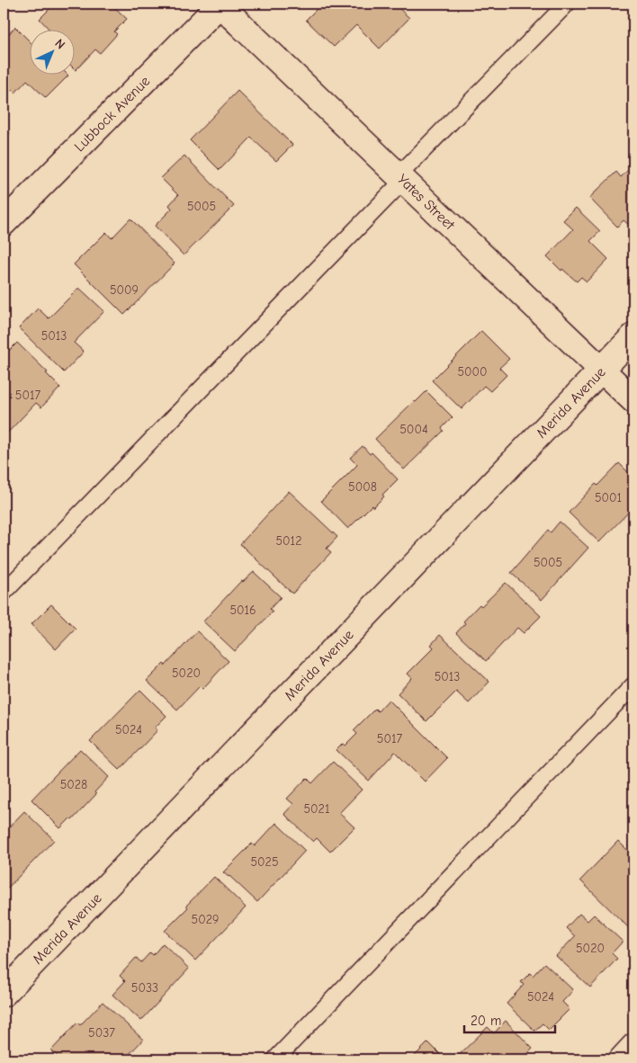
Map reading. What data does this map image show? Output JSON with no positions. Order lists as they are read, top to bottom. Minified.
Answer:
{"streets":{"street":["Lubbock Avenue","Yates Street","Merida Avenue"]},"crossings":[["Lubbock Avenue","Yates Street"],["Yates Street","Merida Avenue"]],"house_numbers":["5005","5009","5013","5000","5017","5004","5008","5001","5012","5005","5016","5020","5013","5024","5017","5028","5021","5025","5029","5020","5033","5024","5037"],"scale_bar":"20 m","north":"top right"}
